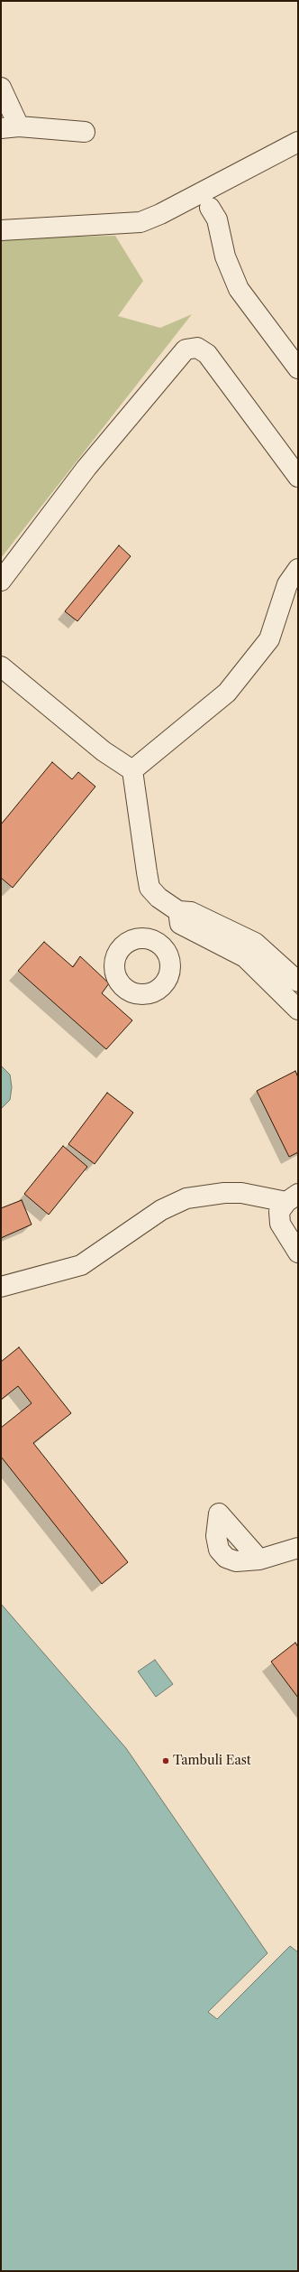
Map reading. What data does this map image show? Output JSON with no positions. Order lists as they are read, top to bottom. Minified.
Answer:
{"places":["Tambuli East"]}
